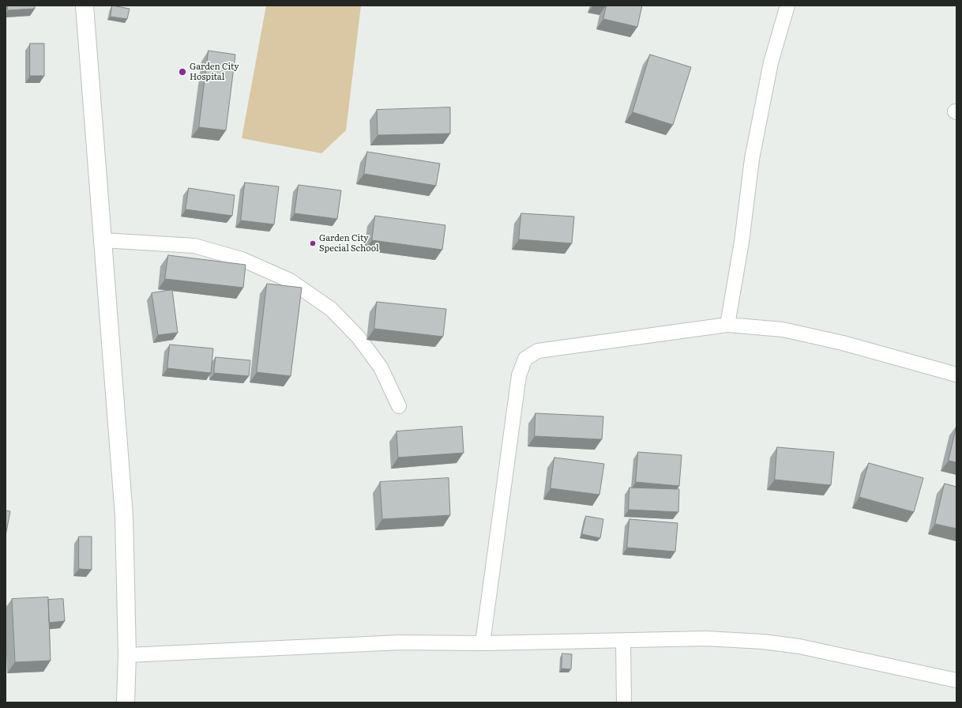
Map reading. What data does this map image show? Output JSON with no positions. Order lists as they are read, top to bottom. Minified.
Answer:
{"places":["Garden City Hospital","Garden City Special School"]}
